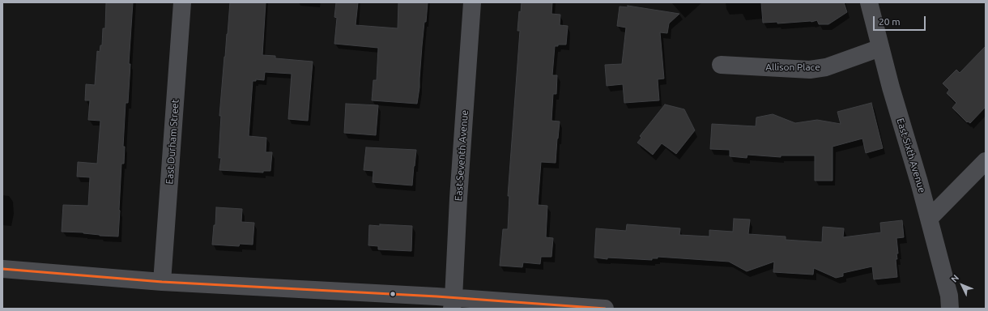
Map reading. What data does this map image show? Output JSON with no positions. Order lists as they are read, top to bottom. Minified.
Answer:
{"streets":{"street":["Allison Place","East Durham Street","East Seventh Avenue","East Sixth Avenue"]},"crossings":[["Allison Place","East Sixth Avenue"]],"scale_bar":"20 m","north":"top left"}
